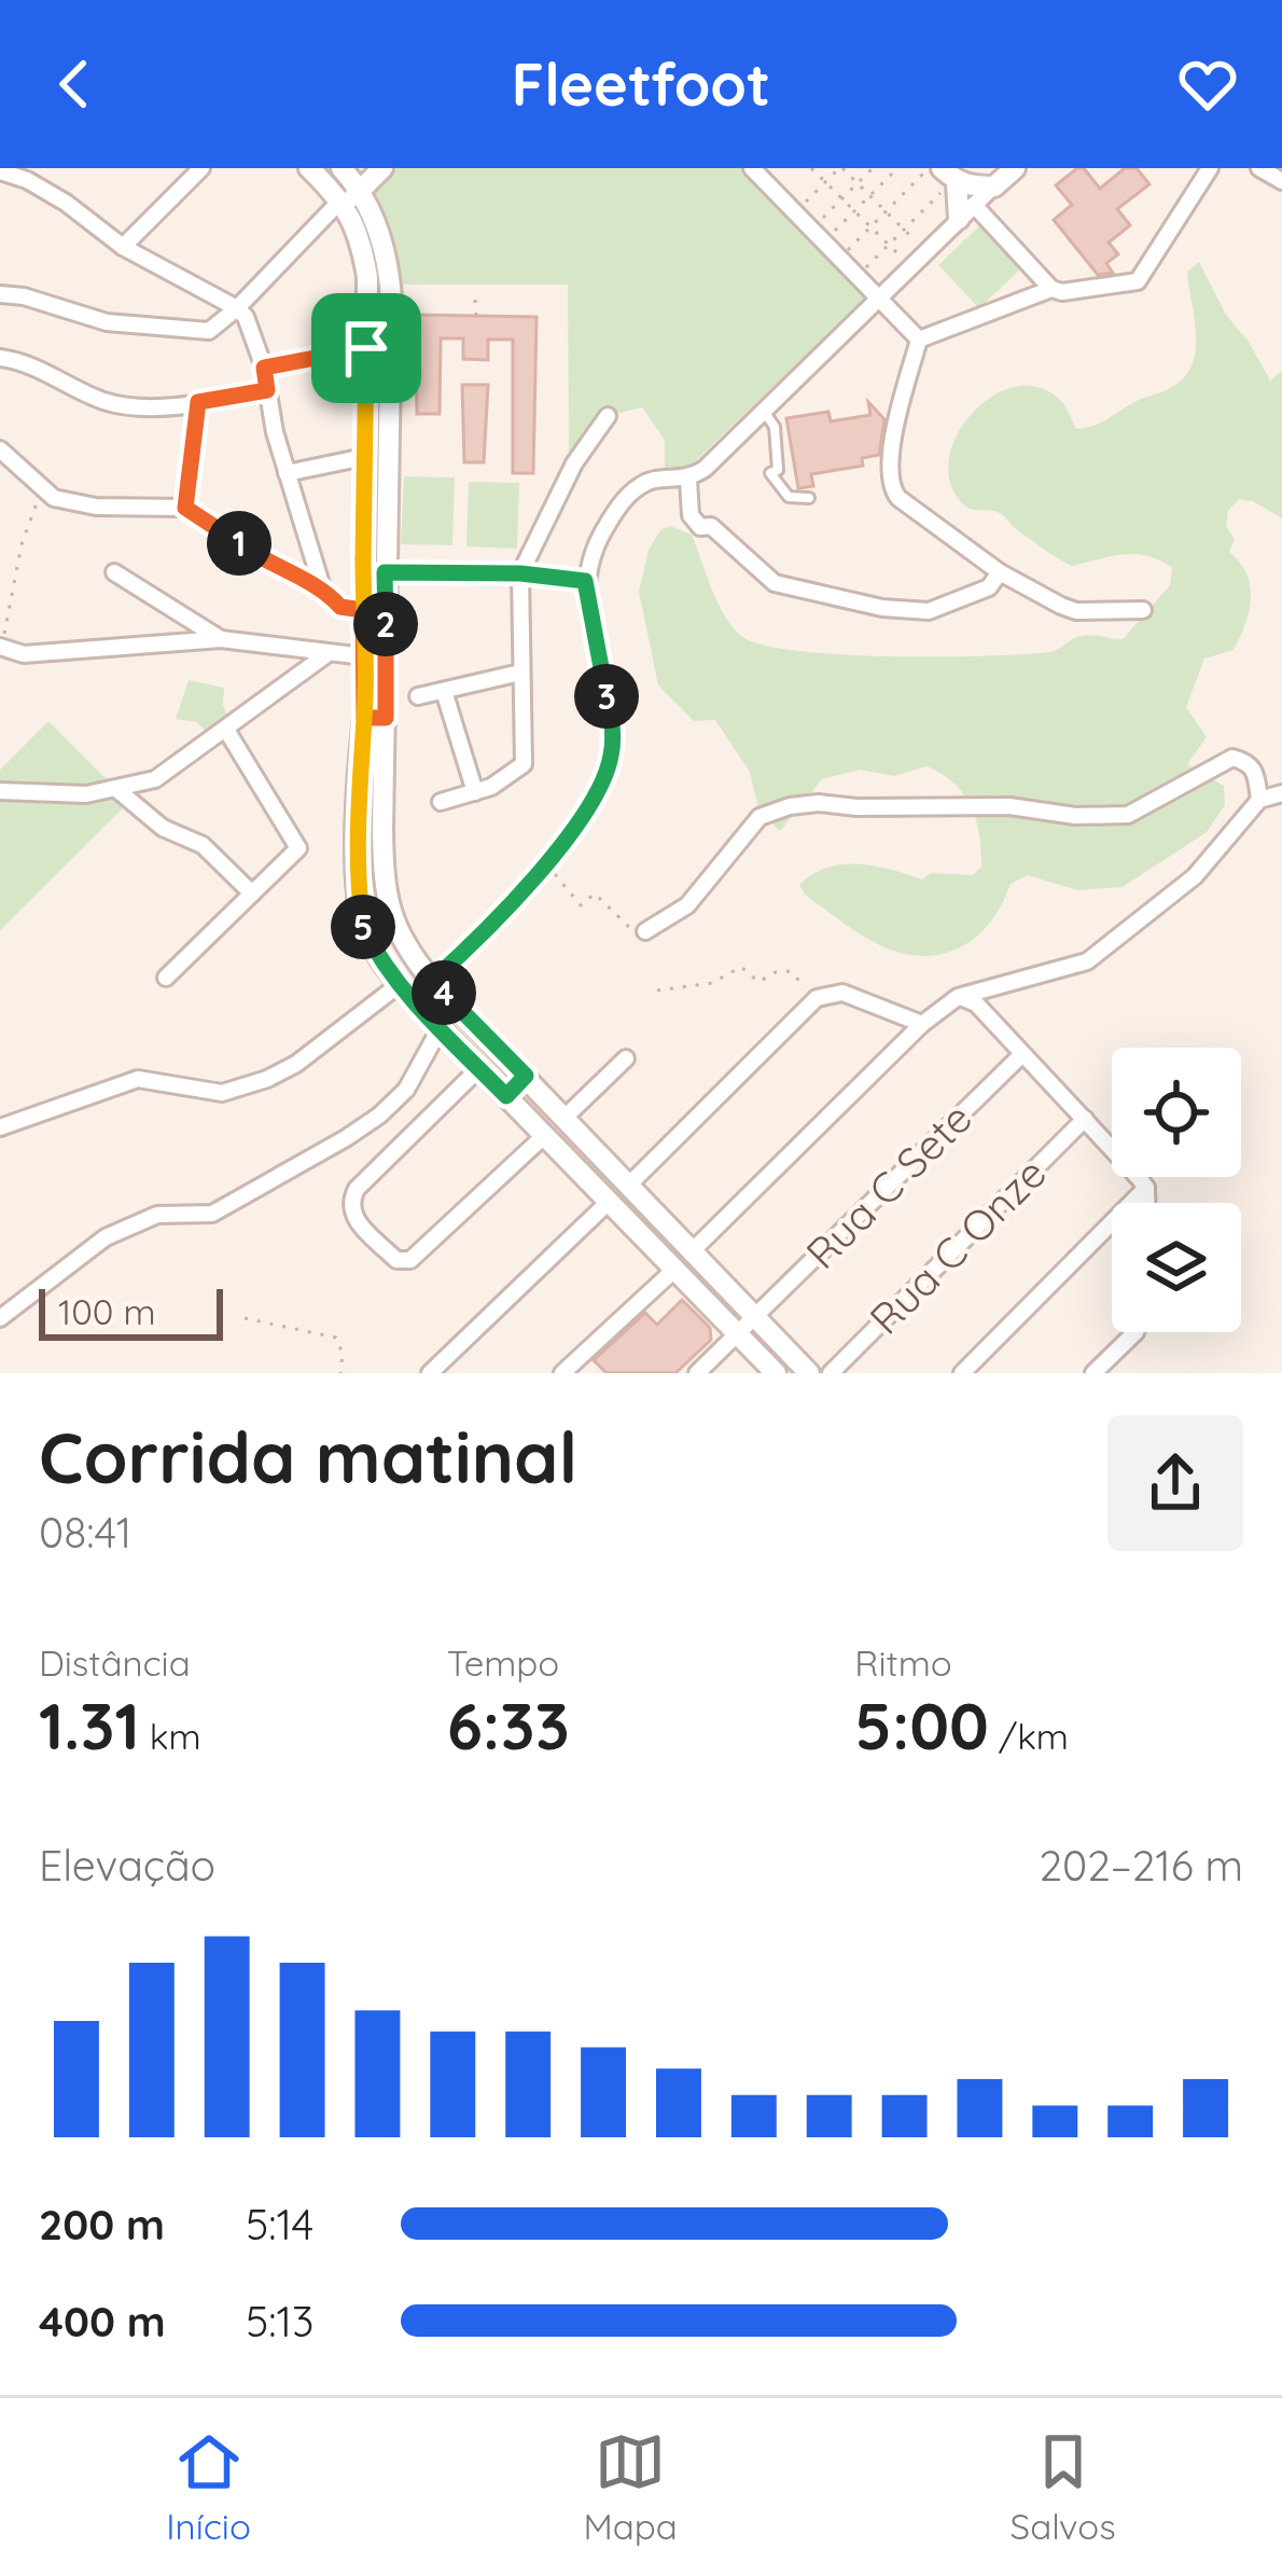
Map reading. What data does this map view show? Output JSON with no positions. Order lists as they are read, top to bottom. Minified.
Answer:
{"streets":{"street":["Rua C Sete","Rua C Onze"]},"scale_bar":"100 m","page":{"header":"Fleetfoot","pins":["1","2","3","5","4"],"scale":"100 m","heading":["Corrida matinal","08:41"],"stats":[["Distância","1.31 km"],["Tempo","6:33"],["Ritmo","5:00 /km"]],"chart":["Elevação","202–216 m"],"list":[{"name":"200 m","note":"5:14"},{"name":"400 m","note":"5:13"}],"tabs":["Início","Mapa","Salvos"]}}
